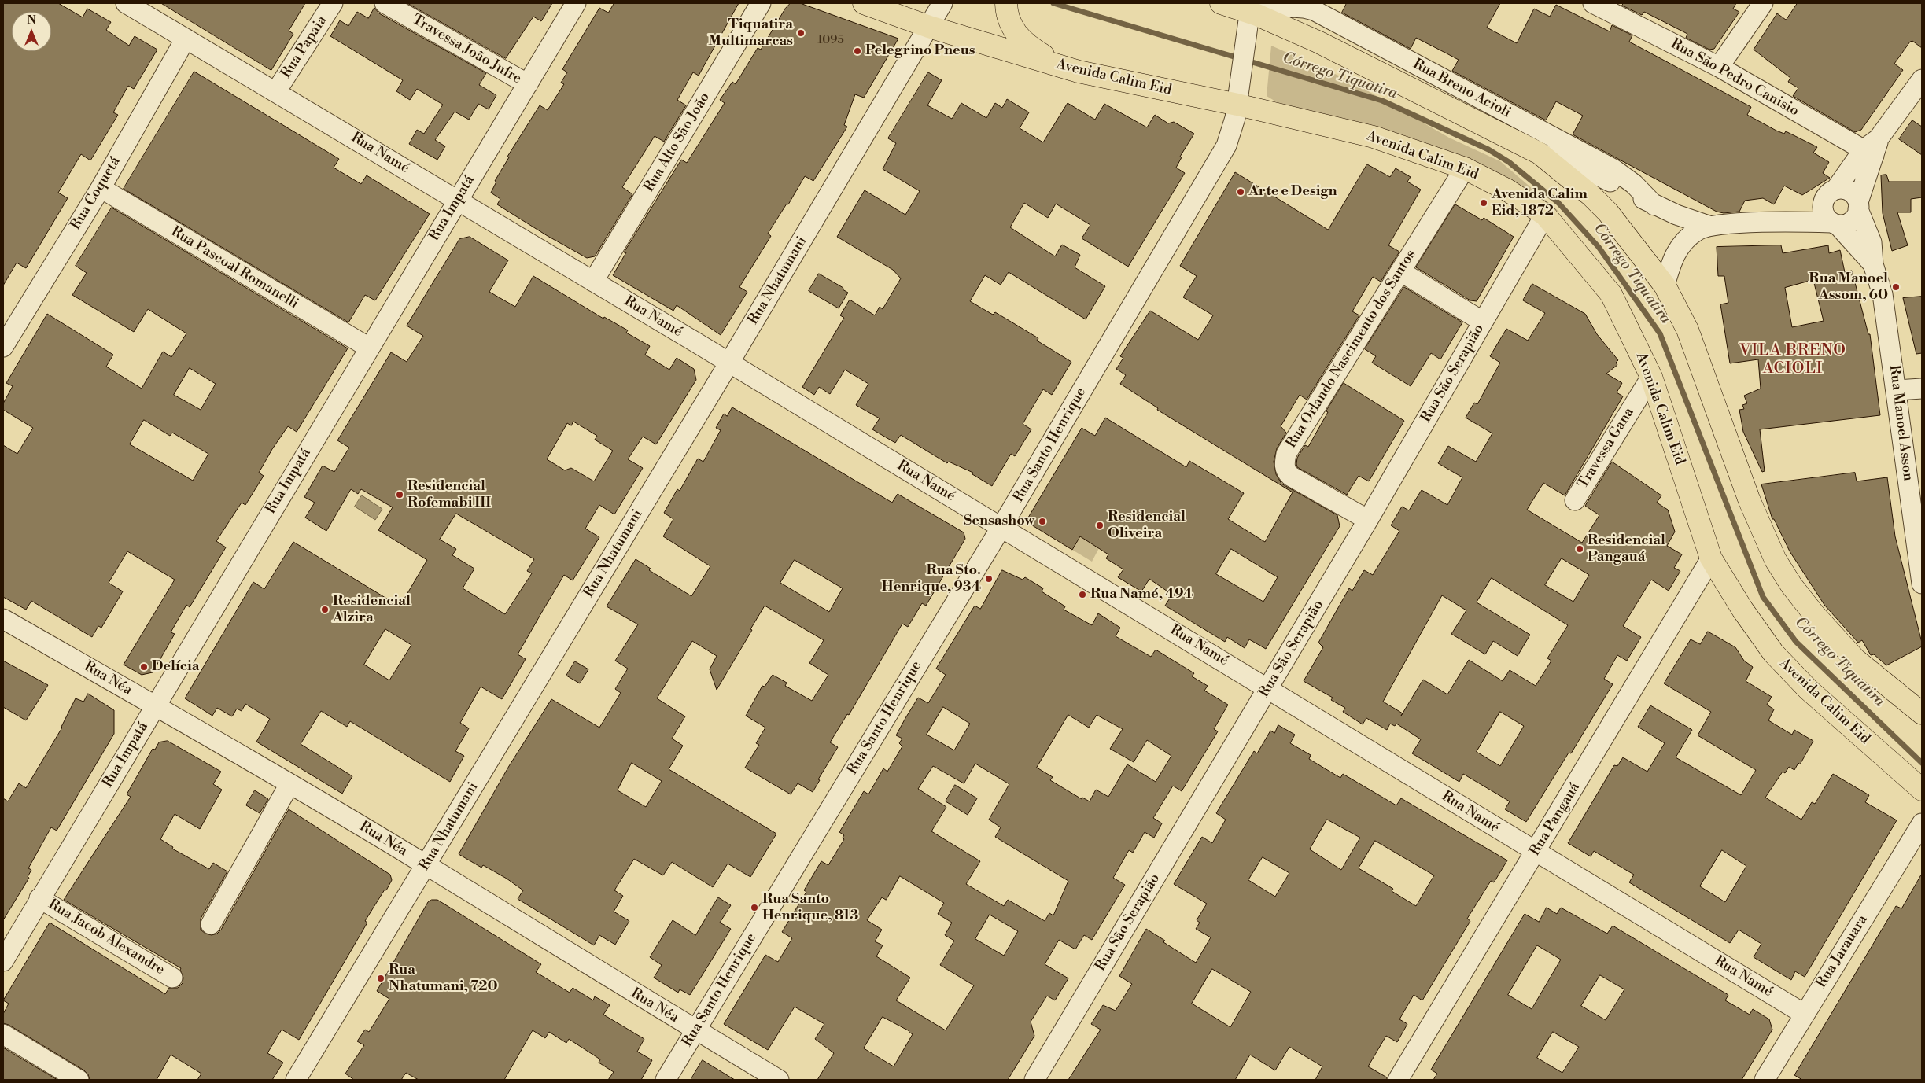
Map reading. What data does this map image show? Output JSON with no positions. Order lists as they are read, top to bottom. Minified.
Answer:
{"streets":{"main road":["Avenida Calim Eid"],"street":["Rua Papaia","Travessa João Jufre","Rua São Pedro Canisio","Rua Breno Acioli","Rua Alto São João","Rua Namé","Rua Coquetá","Rua Impatá","Rua Pascoal Romanelli","Rua Nhatumani","Rua Orlando Nascimento dos Santos","Rua São Serapião","Rua Manoel Asson","Rua Santo Henrique","Travessa Gana","Rua Néa","Rua Pangauá","Rua Jacob Alexandre","Rua Jarauara"]},"crossings":[["Rua Papaia","Rua Namé"],["Travessa João Jufre","Rua Impatá"],["Avenida Calim Eid","Rua Nhatumani"],["Avenida Calim Eid","Rua Orlando Nascimento dos Santos"],["Avenida Calim Eid","Rua São Serapião"],["Avenida Calim Eid","Rua Santo Henrique"],["Avenida Calim Eid","Travessa Gana"],["Avenida Calim Eid","Rua Pangauá"],["Rua São Pedro Canisio","Rua Breno Acioli"],["Rua Breno Acioli","Rua Manoel Asson"],["Rua Breno Acioli","Rua Santo Henrique"],["Rua Alto São João","Rua Namé"],["Rua Namé","Rua Coquetá"],["Rua Namé","Rua Impatá"],["Rua Namé","Rua Nhatumani"],["Rua Namé","Rua São Serapião"],["Rua Namé","Rua Santo Henrique"],["Rua Namé","Rua Pangauá"],["Rua Namé","Rua Jarauara"],["Rua Coquetá","Rua Pascoal Romanelli"],["Rua Impatá","Rua Pascoal Romanelli"],["Rua Impatá","Rua Néa"],["Rua Impatá","Rua Jacob Alexandre"],["Rua Nhatumani","Rua Néa"],["Rua Orlando Nascimento dos Santos","Rua São Serapião"],["Rua Santo Henrique","Rua Néa"]],"districts":["VILA BRENO ACIOLI"],"water":["Córrego Tiquatira"],"places":["Tiquatira Multimarcas","Pelegrino Pneus","Arte e Design","Avenida Calim Eid, 1872","Rua Manoel Assom, 60","Residencial Rofemabi III","Sensashow","Residencial Oliveira","Residencial Pangauá","Rua Sto. Henrique, 934","Rua Namé, 494","Residencial Alzira","Delícia","Rua Santo Henrique, 813","Rua Nhatumani, 720"],"house_numbers":["1095"],"north":"top"}
